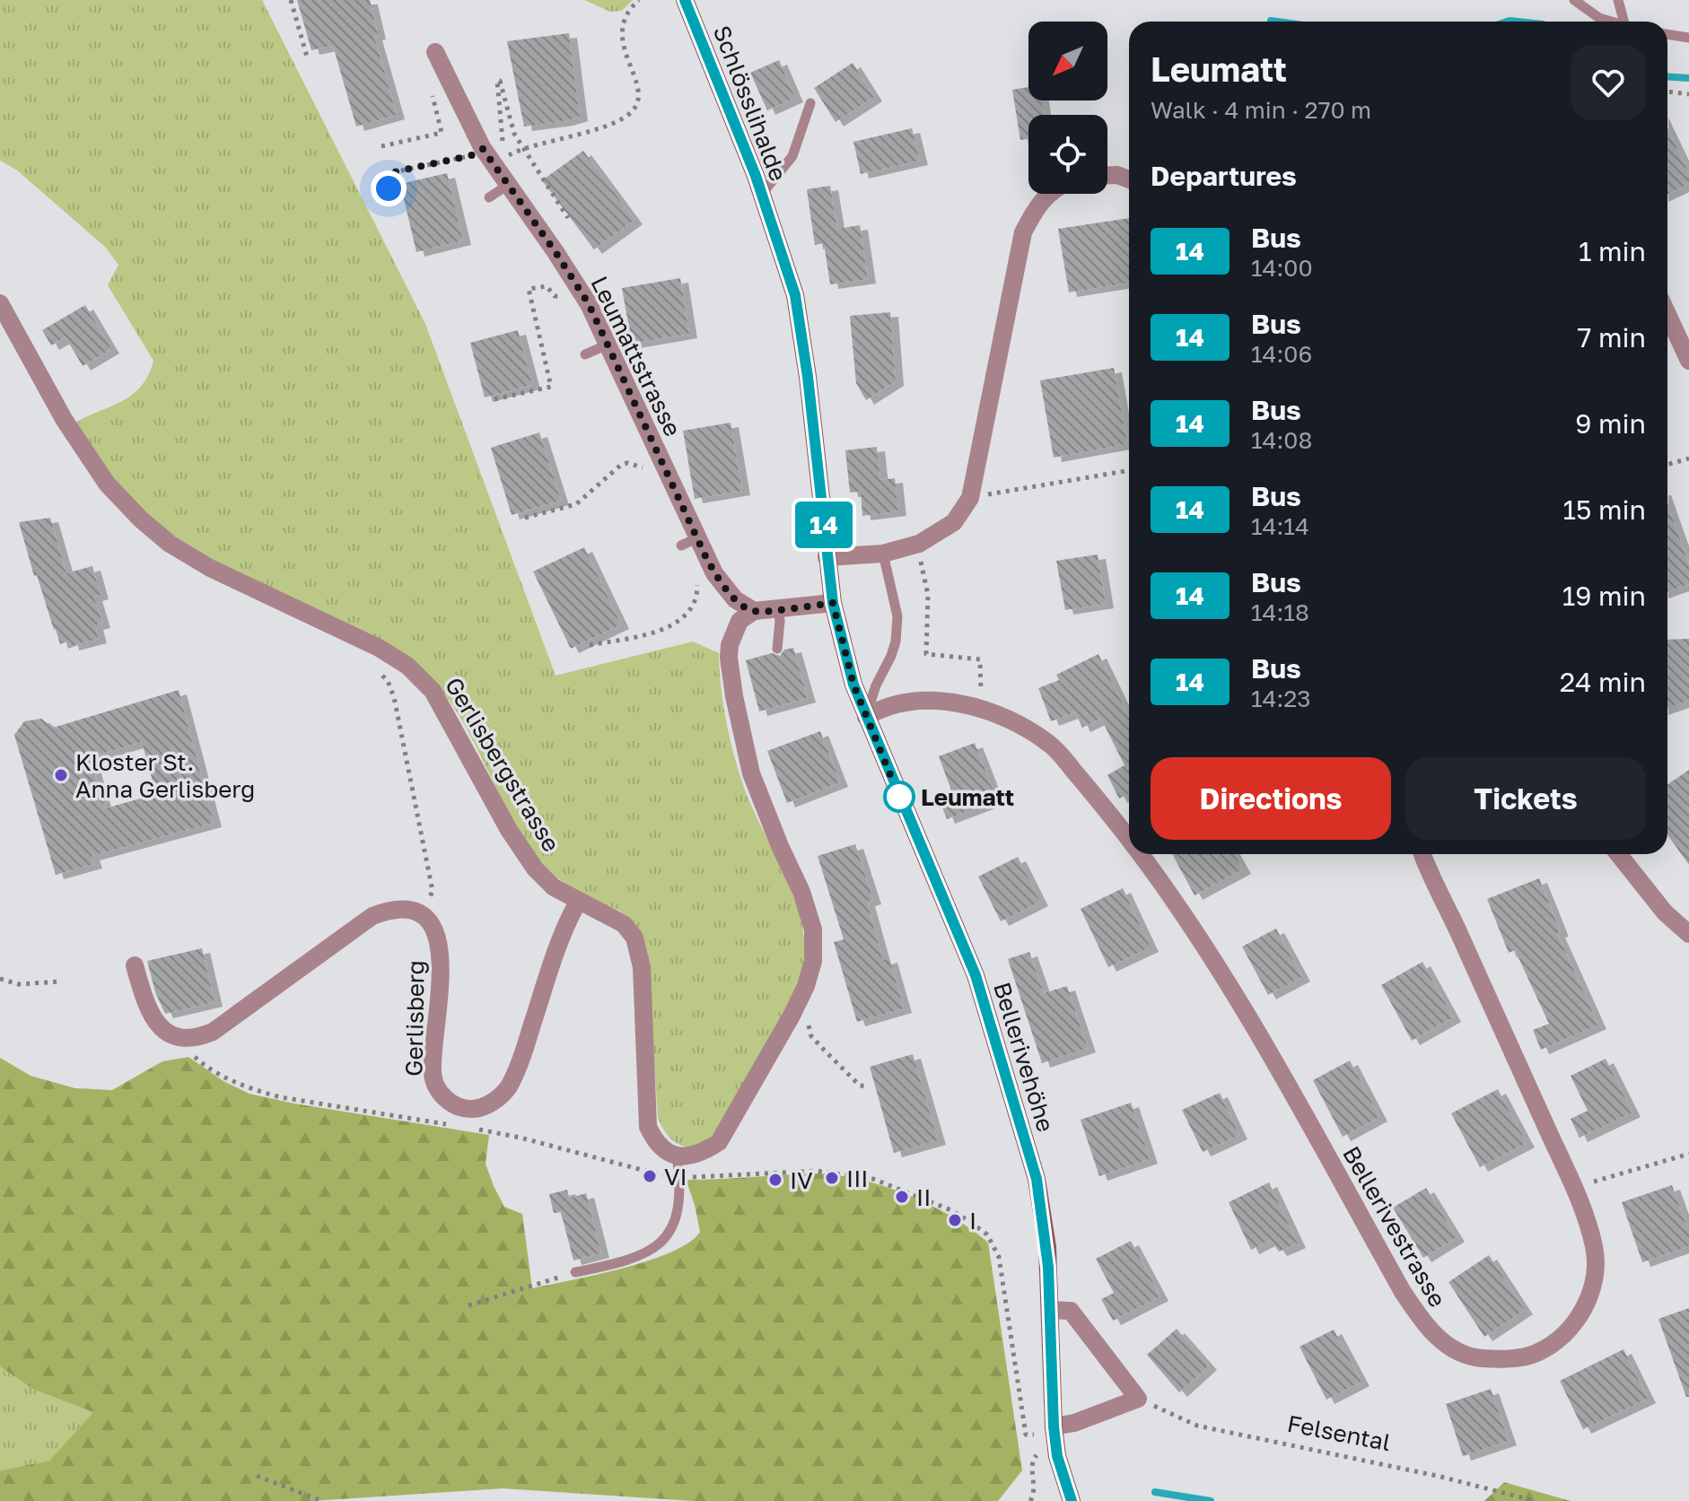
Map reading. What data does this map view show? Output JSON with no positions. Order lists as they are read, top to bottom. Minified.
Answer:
{"streets":{"main road":["Schlösslihalde","Bellerivehöhe"],"street":["Leumattstrasse","Gerlisbergstrasse","Gerlisberg","Bellerivestrasse"],"path":["Felsental"]},"crossings":[["Schlösslihalde","Bellerivehöhe"],["Gerlisbergstrasse","Gerlisberg"],["Bellerivehöhe","Bellerivestrasse"]],"places":["Kloster St. Anna Gerlisberg","Leumatt","VI","III","IV","II","I"],"lines":["bus line 14"],"north":"bottom left","page":{"on_map":"14","heading":[["Leumatt","Walk · 4 min · 270 m"],"Departures"],"list":[{"mark":"14","name":"Bus","note":"14:00","value":"1 min"},{"mark":"14","name":"Bus","note":"14:06","value":"7 min"},{"mark":"14","name":"Bus","note":"14:08","value":"9 min"},{"mark":"14","name":"Bus","note":"14:14","value":"15 min"},{"mark":"14","name":"Bus","note":"14:18","value":"19 min"},{"mark":"14","name":"Bus","note":"14:23","value":"24 min"}],"buttons":["Directions","Tickets"]}}
